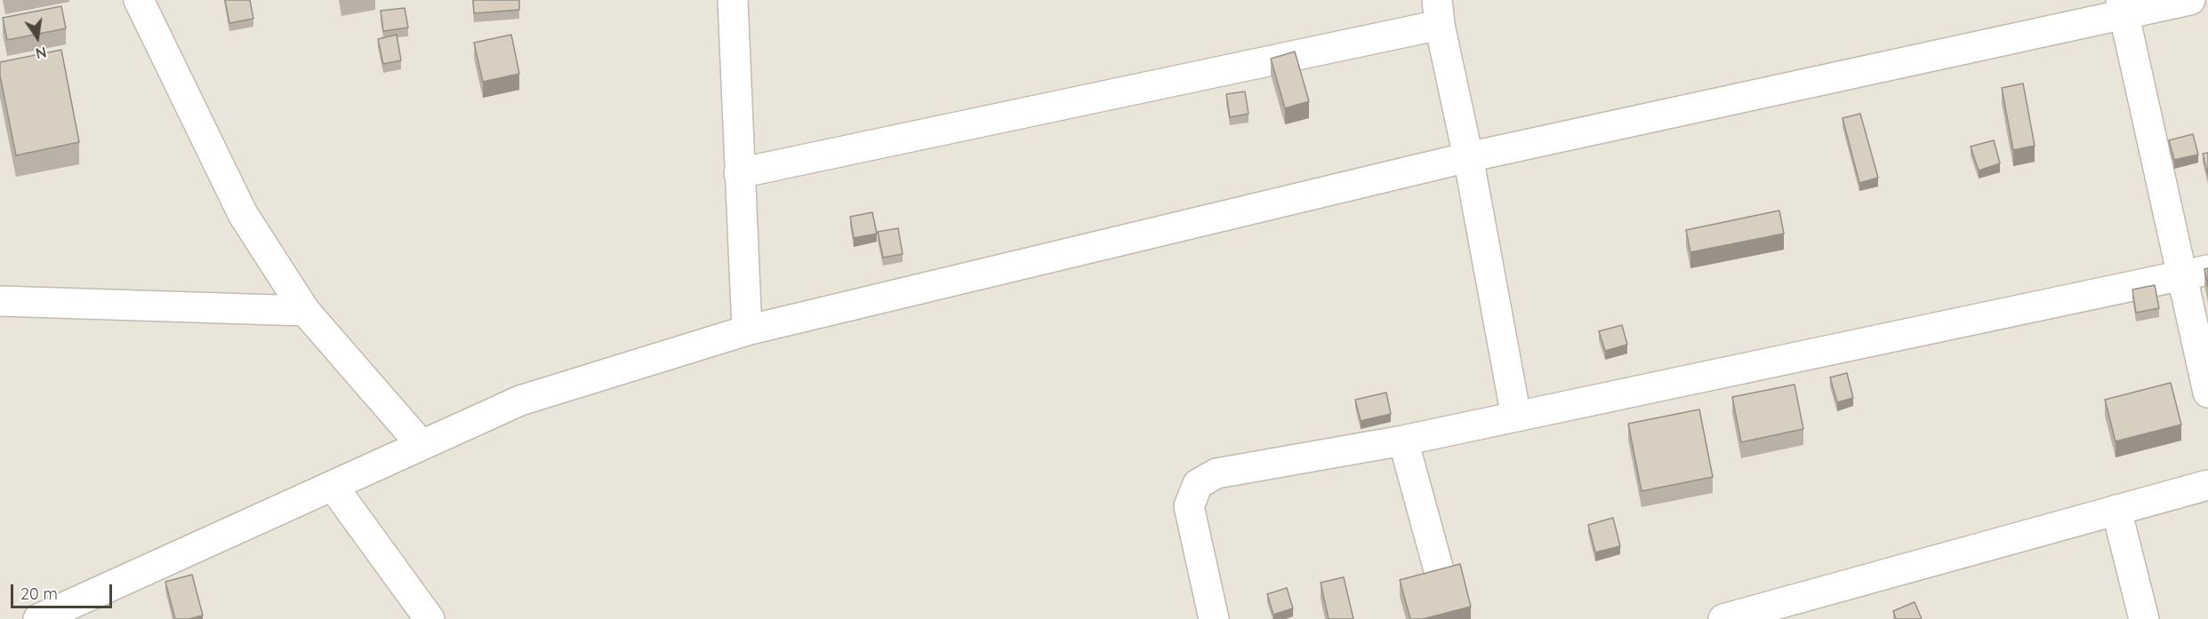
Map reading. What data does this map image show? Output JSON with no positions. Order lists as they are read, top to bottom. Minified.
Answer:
{"scale_bar":"20 m","north":"bottom"}
